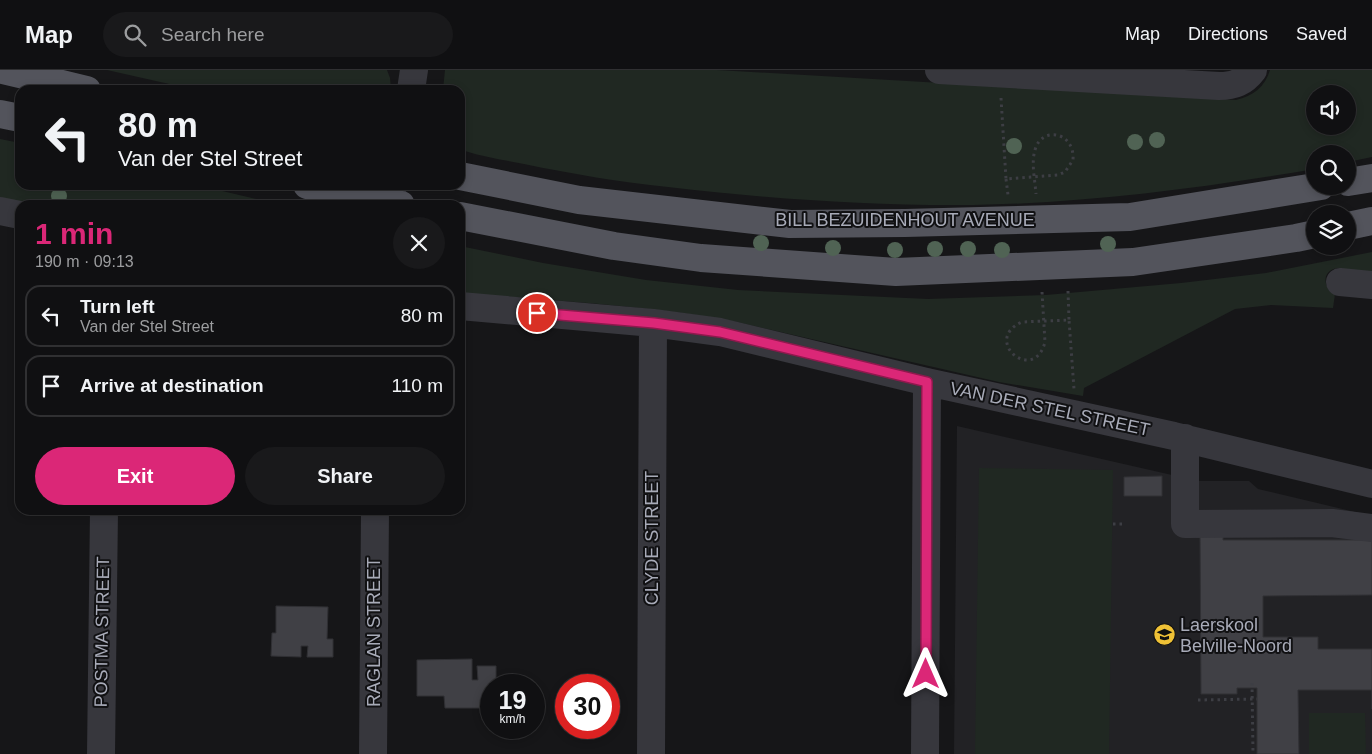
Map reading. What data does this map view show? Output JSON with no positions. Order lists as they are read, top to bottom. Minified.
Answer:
{"streets":{"main road":["BILL BEZUIDENHOUT AVENUE"],"street":["VAN DER STEL STREET","CLYDE STREET","POSTMA STREET","RAGLAN STREET"]},"crossings":[["VAN DER STEL STREET","CLYDE STREET"]],"places":{"school or university":["Laerskool Belville-Noord"]},"page":{"header":"Map","search":"Search here","nav":["Map","Directions","Saved"],"turn":["80 m","Van der Stel Street"],"heading":["1 min","190 m · 09:13"],"list":[{"name":"Turn left","note":"Van der Stel Street","value":"80 m"},{"name":"Arrive at destination","value":"110 m"}],"buttons":["Exit","Share"],"speed":"19 km/h","limit":"30"}}
